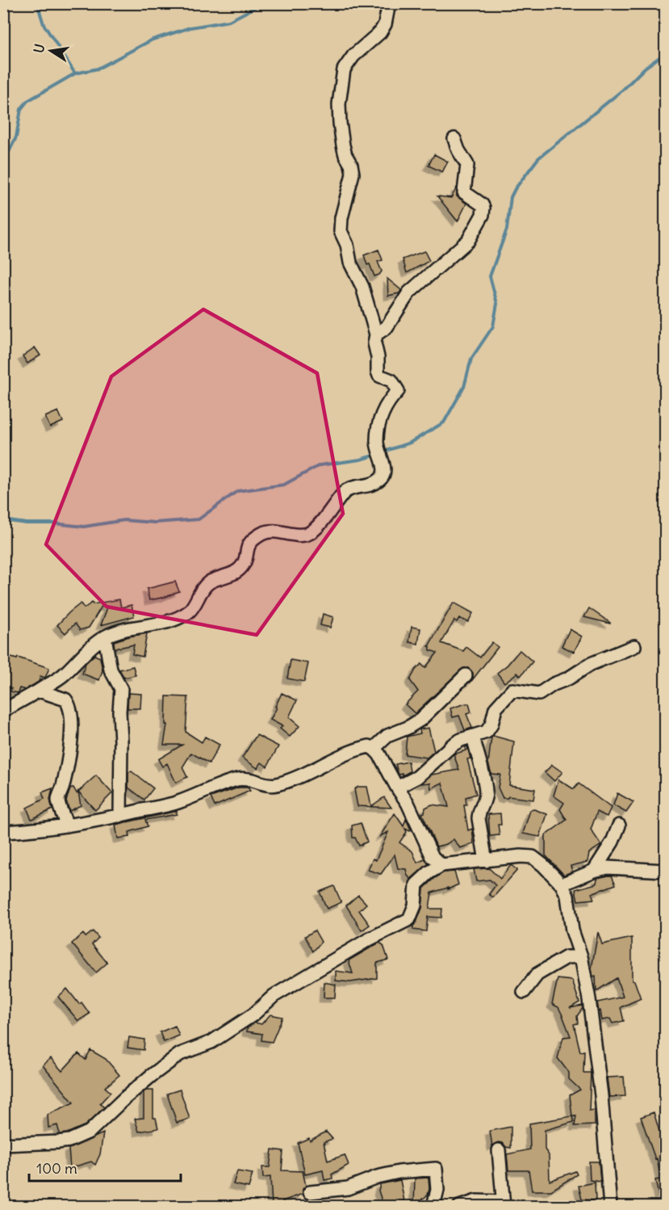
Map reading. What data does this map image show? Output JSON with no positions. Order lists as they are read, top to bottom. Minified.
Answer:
{"scale_bar":"100 m","north":"left"}
